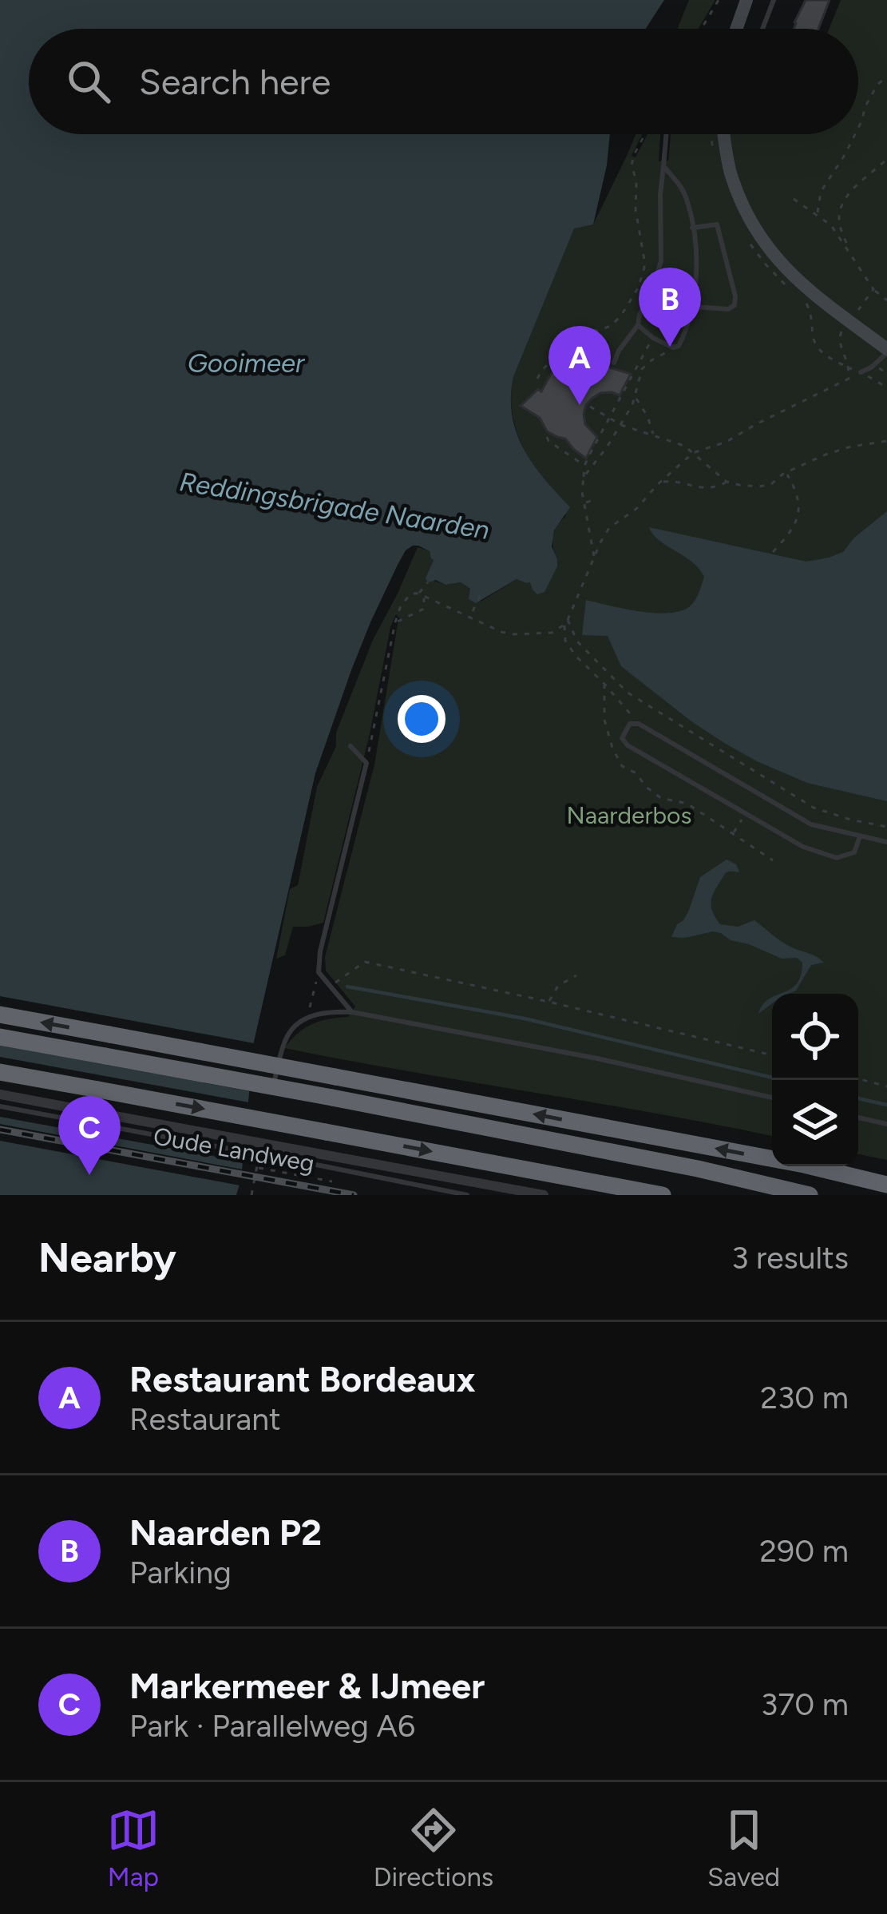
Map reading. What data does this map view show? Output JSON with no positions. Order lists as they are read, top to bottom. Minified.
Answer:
{"streets":{"lane":["Oude Landweg"]},"water":["Gooimeer","Reddingsbrigade Naarden"],"parks":["Naarderbos"],"page":{"search":"Search here","pins":["B","A","C"],"heading":["Nearby","3 results"],"list":[{"mark":"A","name":"Restaurant Bordeaux","note":"Restaurant","value":"230 m"},{"mark":"B","name":"Naarden P2","note":"Parking","value":"290 m"},{"mark":"C","name":"Markermeer & IJmeer","note":"Park · Parallelweg A6","value":"370 m"}],"nav":["Map","Directions","Saved"]}}
